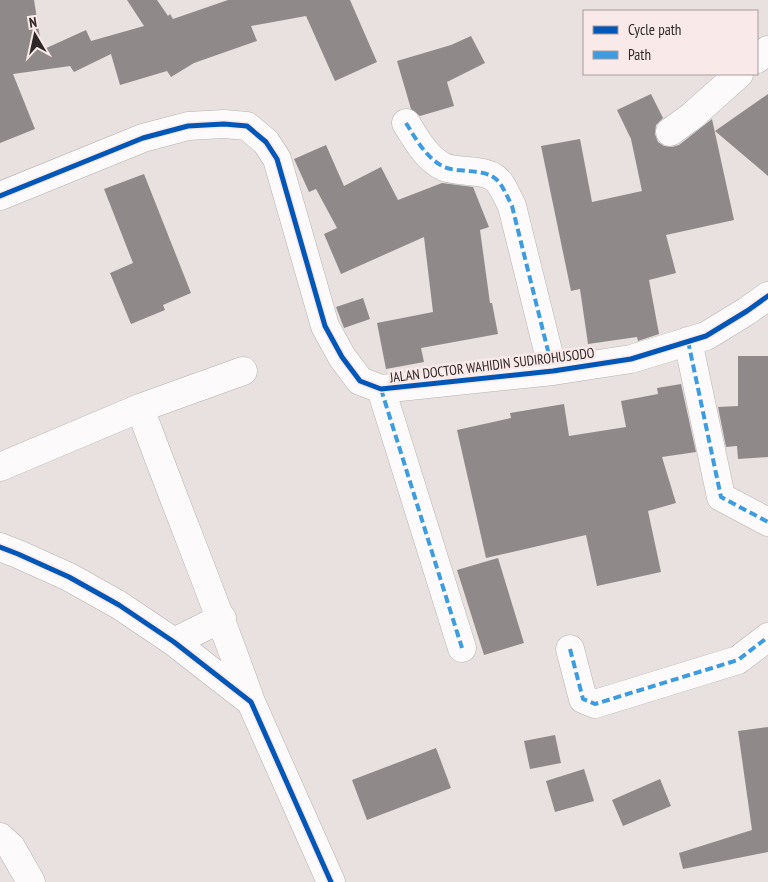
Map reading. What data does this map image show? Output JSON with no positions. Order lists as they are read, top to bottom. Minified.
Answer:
{"streets":{"street":["JALAN DOCTOR WAHIDIN SUDIROHUSODO"]},"legend":["Cycle path","Path"],"north":"top"}
